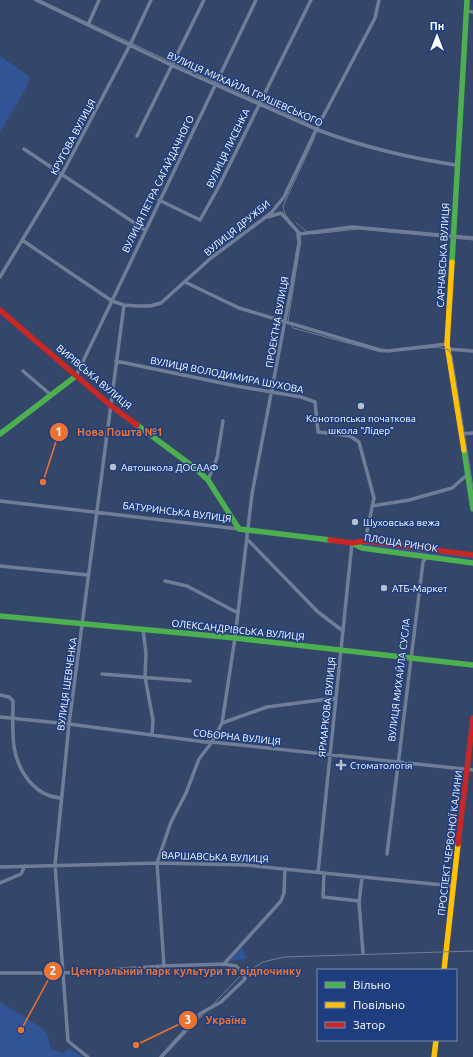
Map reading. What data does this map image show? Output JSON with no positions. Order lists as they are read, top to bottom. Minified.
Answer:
{"streets":{"main road":["САРНАВСЬКА ВУЛИЦЯ","ВИРІВСЬКА ВУЛИЦЯ","БАТУРИНСЬКА ВУЛИЦЯ","ПЛОЩА РИНОК","ОЛЕКСАНДРІВСЬКА ВУЛИЦЯ","ПРОСПЕКТ ЧЕРВОНОЇ КАЛИНИ"],"street":["ВУЛИЦЯ МИХАЙЛА ГРУШЕВСЬКОГО","КРУГОВА ВУЛИЦЯ","ВУЛИЦЯ ЛИСЕНКА","ВУЛИЦЯ ПЕТРА САГАЙДАЧНОГО","ВУЛИЦЯ ДРУЖБИ","ПРОЕКТНА ВУЛИЦЯ","ВУЛИЦЯ ВОЛОДИМИРА ШУХОВА","ВУЛИЦЯ МИХАЙЛА СУСЛА","ВУЛИЦЯ ШЕВЧЕНКА","ЯРМАРКОВА ВУЛИЦЯ","СОБОРНА ВУЛИЦЯ","ВАРШАВСЬКА ВУЛИЦЯ"]},"crossings":[["ВУЛИЦЯ МИХАЙЛА ГРУШЕВСЬКОГО","КРУГОВА ВУЛИЦЯ"],["ВУЛИЦЯ МИХАЙЛА ГРУШЕВСЬКОГО","ВУЛИЦЯ ЛИСЕНКА"],["ВУЛИЦЯ МИХАЙЛА ГРУШЕВСЬКОГО","ВУЛИЦЯ ПЕТРА САГАЙДАЧНОГО"],["ВУЛИЦЯ МИХАЙЛА ГРУШЕВСЬКОГО","ВУЛИЦЯ ДРУЖБИ"],["ВУЛИЦЯ МИХАЙЛА ГРУШЕВСЬКОГО","САРНАВСЬКА ВУЛИЦЯ"],["КРУГОВА ВУЛИЦЯ","ВУЛИЦЯ ДРУЖБИ"],["ВУЛИЦЯ ЛИСЕНКА","ВУЛИЦЯ ПЕТРА САГАЙДАЧНОГО"],["ВУЛИЦЯ ПЕТРА САГАЙДАЧНОГО","ВУЛИЦЯ ДРУЖБИ"],["ВУЛИЦЯ ПЕТРА САГАЙДАЧНОГО","ВИРІВСЬКА ВУЛИЦЯ"],["ВУЛИЦЯ ДРУЖБИ","ВУЛИЦЯ ШЕВЧЕНКА"],["ПРОЕКТНА ВУЛИЦЯ","ВУЛИЦЯ ВОЛОДИМИРА ШУХОВА"],["ПРОЕКТНА ВУЛИЦЯ","БАТУРИНСЬКА ВУЛИЦЯ"],["ПРОЕКТНА ВУЛИЦЯ","ОЛЕКСАНДРІВСЬКА ВУЛИЦЯ"],["ПРОЕКТНА ВУЛИЦЯ","СОБОРНА ВУЛИЦЯ"],["ПРОЕКТНА ВУЛИЦЯ","ВАРШАВСЬКА ВУЛИЦЯ"],["ВУЛИЦЯ ВОЛОДИМИРА ШУХОВА","ПЛОЩА РИНОК"],["ВУЛИЦЯ ВОЛОДИМИРА ШУХОВА","ВУЛИЦЯ ШЕВЧЕНКА"],["ВИРІВСЬКА ВУЛИЦЯ","БАТУРИНСЬКА ВУЛИЦЯ"],["ВИРІВСЬКА ВУЛИЦЯ","ВУЛИЦЯ ШЕВЧЕНКА"],["БАТУРИНСЬКА ВУЛИЦЯ","ПЛОЩА РИНОК"],["БАТУРИНСЬКА ВУЛИЦЯ","ВУЛИЦЯ ШЕВЧЕНКА"],["БАТУРИНСЬКА ВУЛИЦЯ","ЯРМАРКОВА ВУЛИЦЯ"],["ПЛОЩА РИНОК","ВУЛИЦЯ МИХАЙЛА СУСЛА"],["ПЛОЩА РИНОК","ЯРМАРКОВА ВУЛИЦЯ"],["ОЛЕКСАНДРІВСЬКА ВУЛИЦЯ","ВУЛИЦЯ МИХАЙЛА СУСЛА"],["ОЛЕКСАНДРІВСЬКА ВУЛИЦЯ","ВУЛИЦЯ ШЕВЧЕНКА"],["ОЛЕКСАНДРІВСЬКА ВУЛИЦЯ","ЯРМАРКОВА ВУЛИЦЯ"],["ВУЛИЦЯ МИХАЙЛА СУСЛА","СОБОРНА ВУЛИЦЯ"],["ВУЛИЦЯ ШЕВЧЕНКА","СОБОРНА ВУЛИЦЯ"],["ВУЛИЦЯ ШЕВЧЕНКА","ВАРШАВСЬКА ВУЛИЦЯ"],["ЯРМАРКОВА ВУЛИЦЯ","СОБОРНА ВУЛИЦЯ"],["ЯРМАРКОВА ВУЛИЦЯ","ВАРШАВСЬКА ВУЛИЦЯ"],["СОБОРНА ВУЛИЦЯ","ПРОСПЕКТ ЧЕРВОНОЇ КАЛИНИ"],["ПРОСПЕКТ ЧЕРВОНОЇ КАЛИНИ","ВАРШАВСЬКА ВУЛИЦЯ"]],"places":{"other":["Конотопська початкова школа \"Лідер\"","Автошкола ДОСААФ","Нова Пошта №1","Шуховська вежа","АТБ-Маркет","Центральний парк культури та відпочинку","Україна"],"health":["Стоматологія"]},"legend":["Вільно","Повільно","Затор"],"north":"top"}
